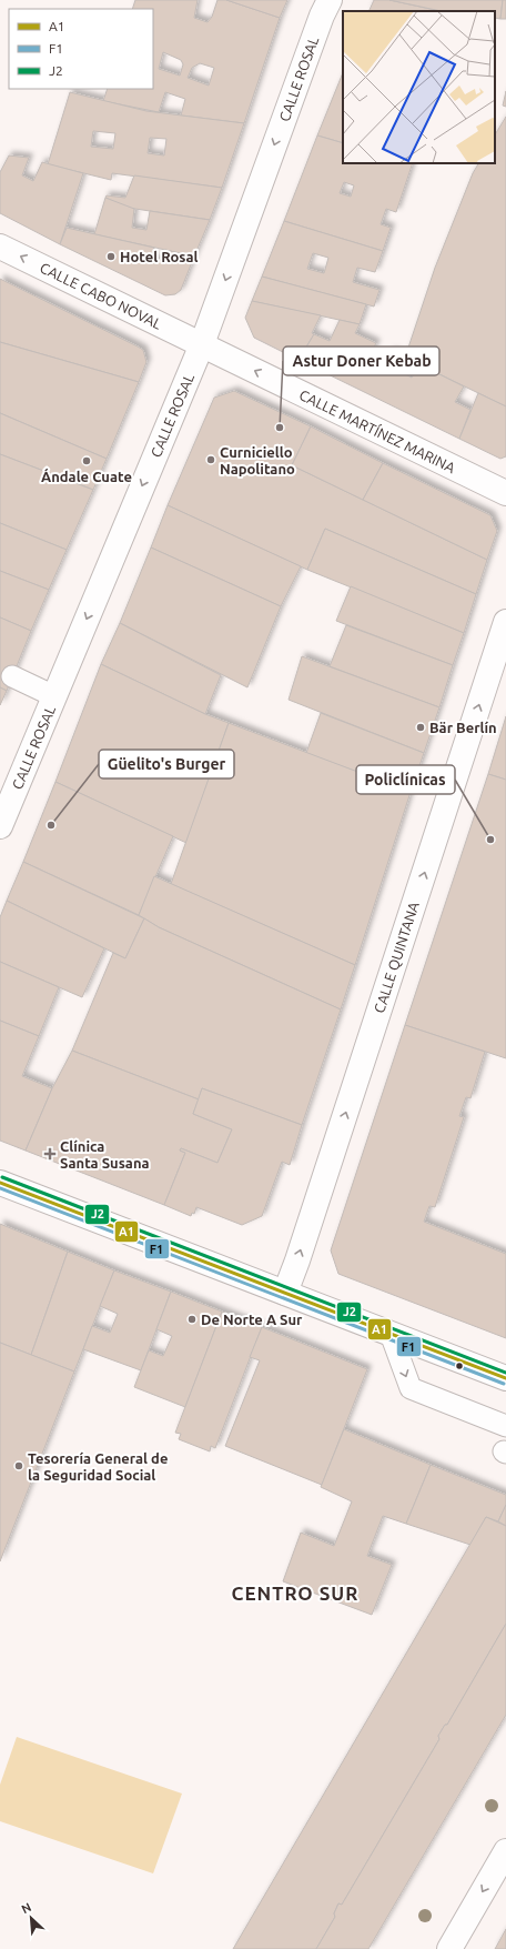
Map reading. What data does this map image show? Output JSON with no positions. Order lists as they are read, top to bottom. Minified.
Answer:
{"streets":{"street":["CALLE ROSAL","CALLE CABO NOVAL","CALLE MARTÍNEZ MARINA","CALLE QUINTANA"]},"crossings":[["CALLE ROSAL","CALLE CABO NOVAL"],["CALLE ROSAL","CALLE MARTÍNEZ MARINA"],["CALLE CABO NOVAL","CALLE MARTÍNEZ MARINA"]],"one_way":["CALLE ROSAL","CALLE CABO NOVAL","CALLE MARTÍNEZ MARINA","CALLE QUINTANA"],"districts":["CENTRO SUR"],"places":{"other":["Hotel Rosal","Astur Doner Kebab","Curniciello Napolitano","Ándale Cuate","Bär Berlín","Güelito's Burger","Policlínicas","De Norte A Sur","Tesorería General de la Seguridad Social"],"health":["Clínica Santa Susana"]},"lines":["transit line J2","transit line A1","transit line F1"],"legend":["A1","F1","J2"],"north":"top left"}
